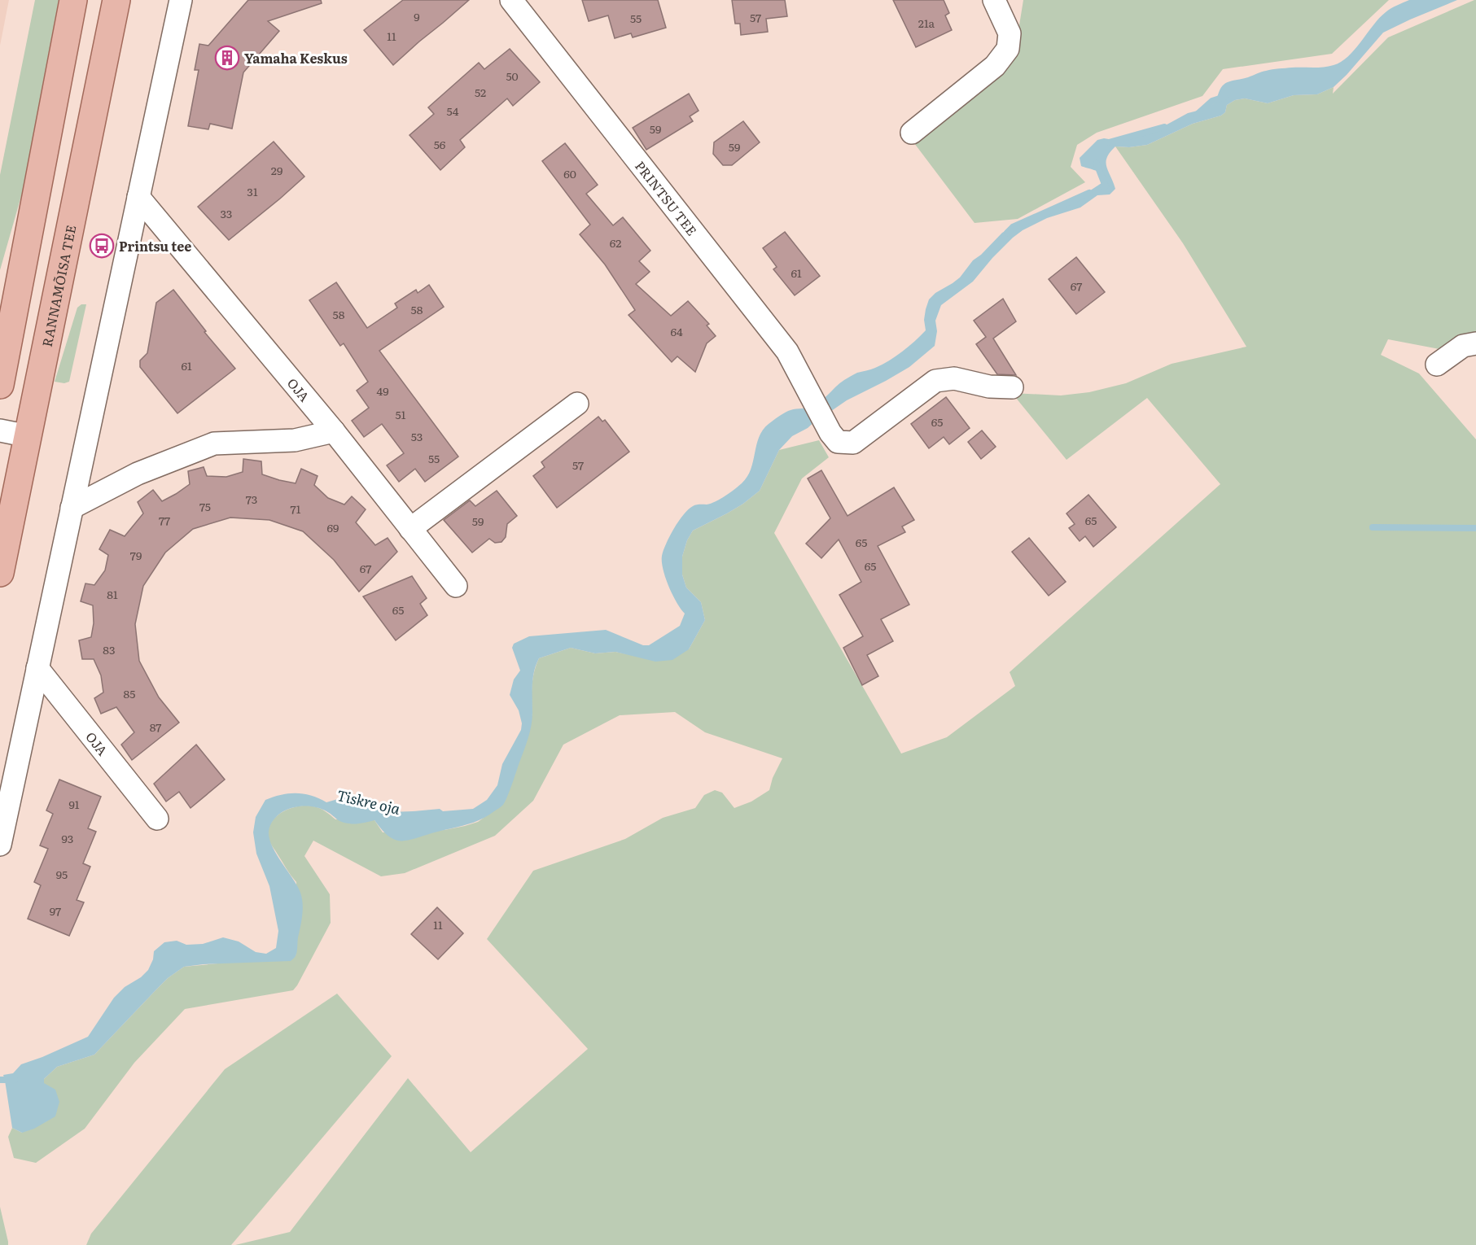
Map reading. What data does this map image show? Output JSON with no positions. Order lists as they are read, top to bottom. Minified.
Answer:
{"streets":{"main road":["RANNAMÕISA TEE"],"street":["PRINTSU TEE","OJA"]},"water":["Tiskre oja"],"places":{"building":["Yamaha Keskus"],"bus stop":["Printsu tee"]},"house_numbers":["9","57","55","21a","11","50","52","54","59","56","59","29","60","31","33","62","61","67","58","58","64","61","49","51","65","53","55","57","73","75","71","77","65","59","69","65","79","65","67","81","65","83","85","87","91","93","95","97","11"]}
